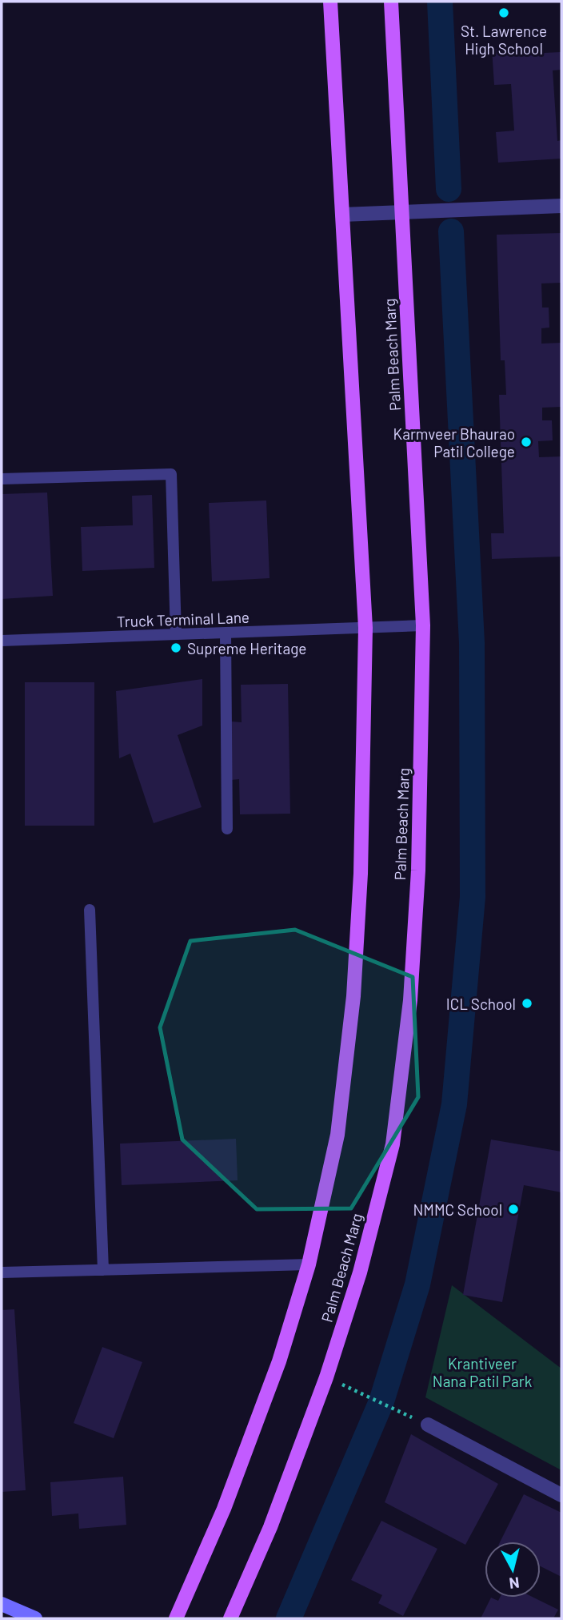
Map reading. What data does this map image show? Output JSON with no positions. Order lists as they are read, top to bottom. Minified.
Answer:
{"streets":{"main road":["Palm Beach Marg"],"lane":["Truck Terminal Lane"]},"crossings":[["Palm Beach Marg","Truck Terminal Lane"]],"parks":["Krantiveer Nana Patil Park"],"places":["St. Lawrence High School","Karmveer Bhaurao Patil College","Supreme Heritage","ICL School","NMMC School"],"north":"bottom"}
